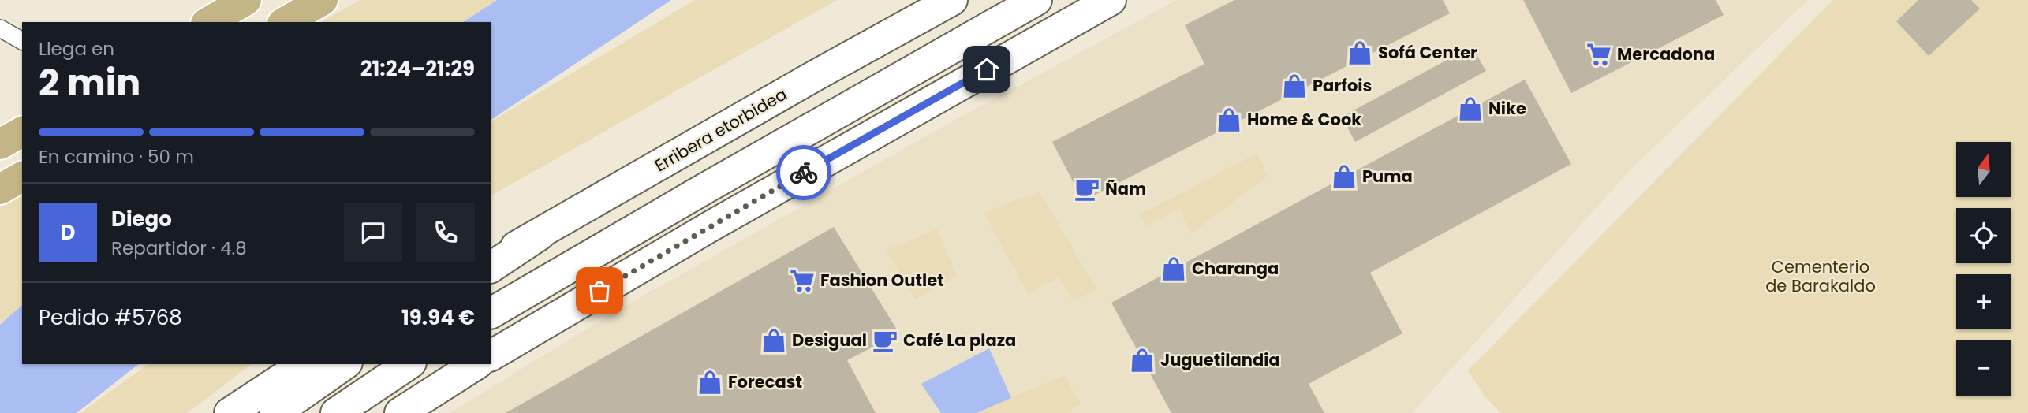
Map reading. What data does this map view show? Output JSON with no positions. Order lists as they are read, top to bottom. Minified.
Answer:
{"streets":{"street":["Erribera etorbidea"]},"parks":["Cementerio de Barakaldo"],"places":{"shop":["Sofá Center","Parfois","Nike","Home & Cook","Puma","Charanga","Desigual","Juguetilandia","Forecast"],"supermarket":["Mercadona","Fashion Outlet"],"cafe":["Ñam","Café La plaza"]},"north":"top","page":{"heading":["2 min","Llega en","21:24–21:29"],"panel":["Diego","Repartidor · 4.8","Pedido #5768","19.94 €"],"bar":"En camino · 50 m","map_buttons":["+","−"],"round":"D"}}
